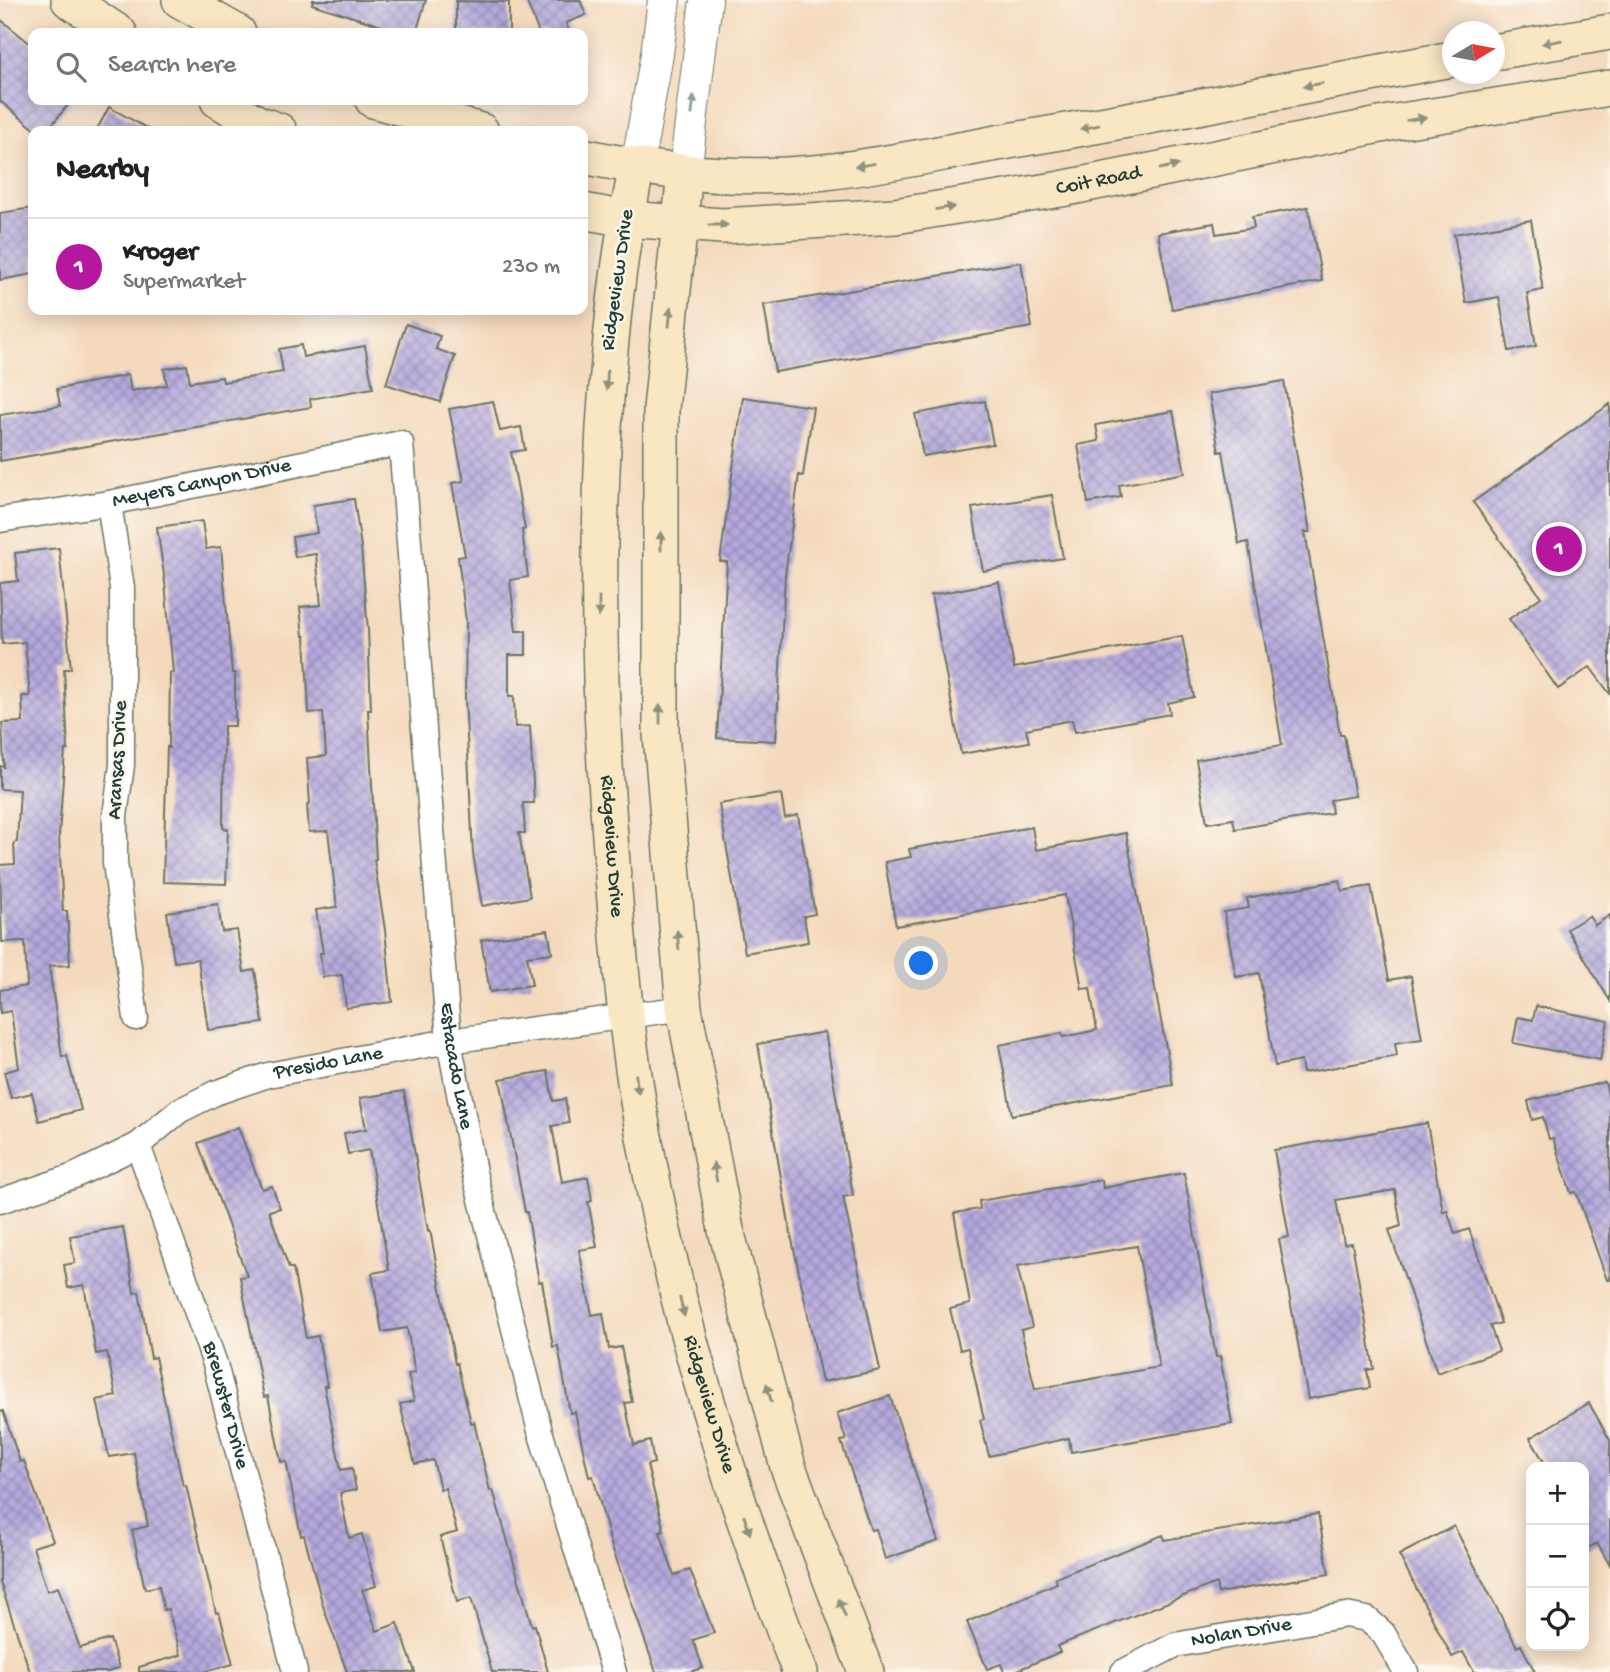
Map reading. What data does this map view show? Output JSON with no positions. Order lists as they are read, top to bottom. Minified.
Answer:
{"streets":{"main road":["Coit Road","Ridgeview Drive"],"street":["Meyers Canyon Drive","Aransas Drive","Presido Lane","Estacado Lane","Brewster Drive","Nolan Drive"]},"crossings":[["Coit Road","Ridgeview Drive"],["Ridgeview Drive","Presido Lane"],["Meyers Canyon Drive","Aransas Drive"],["Meyers Canyon Drive","Estacado Lane"],["Presido Lane","Estacado Lane"],["Presido Lane","Brewster Drive"]],"one_way":["Ridgeview Drive"],"north":"right","page":{"search":"Search here","heading":"Nearby","list":[{"mark":"1","name":"Kroger","note":"Supermarket","value":"230 m"}],"pins":"1","map_buttons":["+","−"]}}
